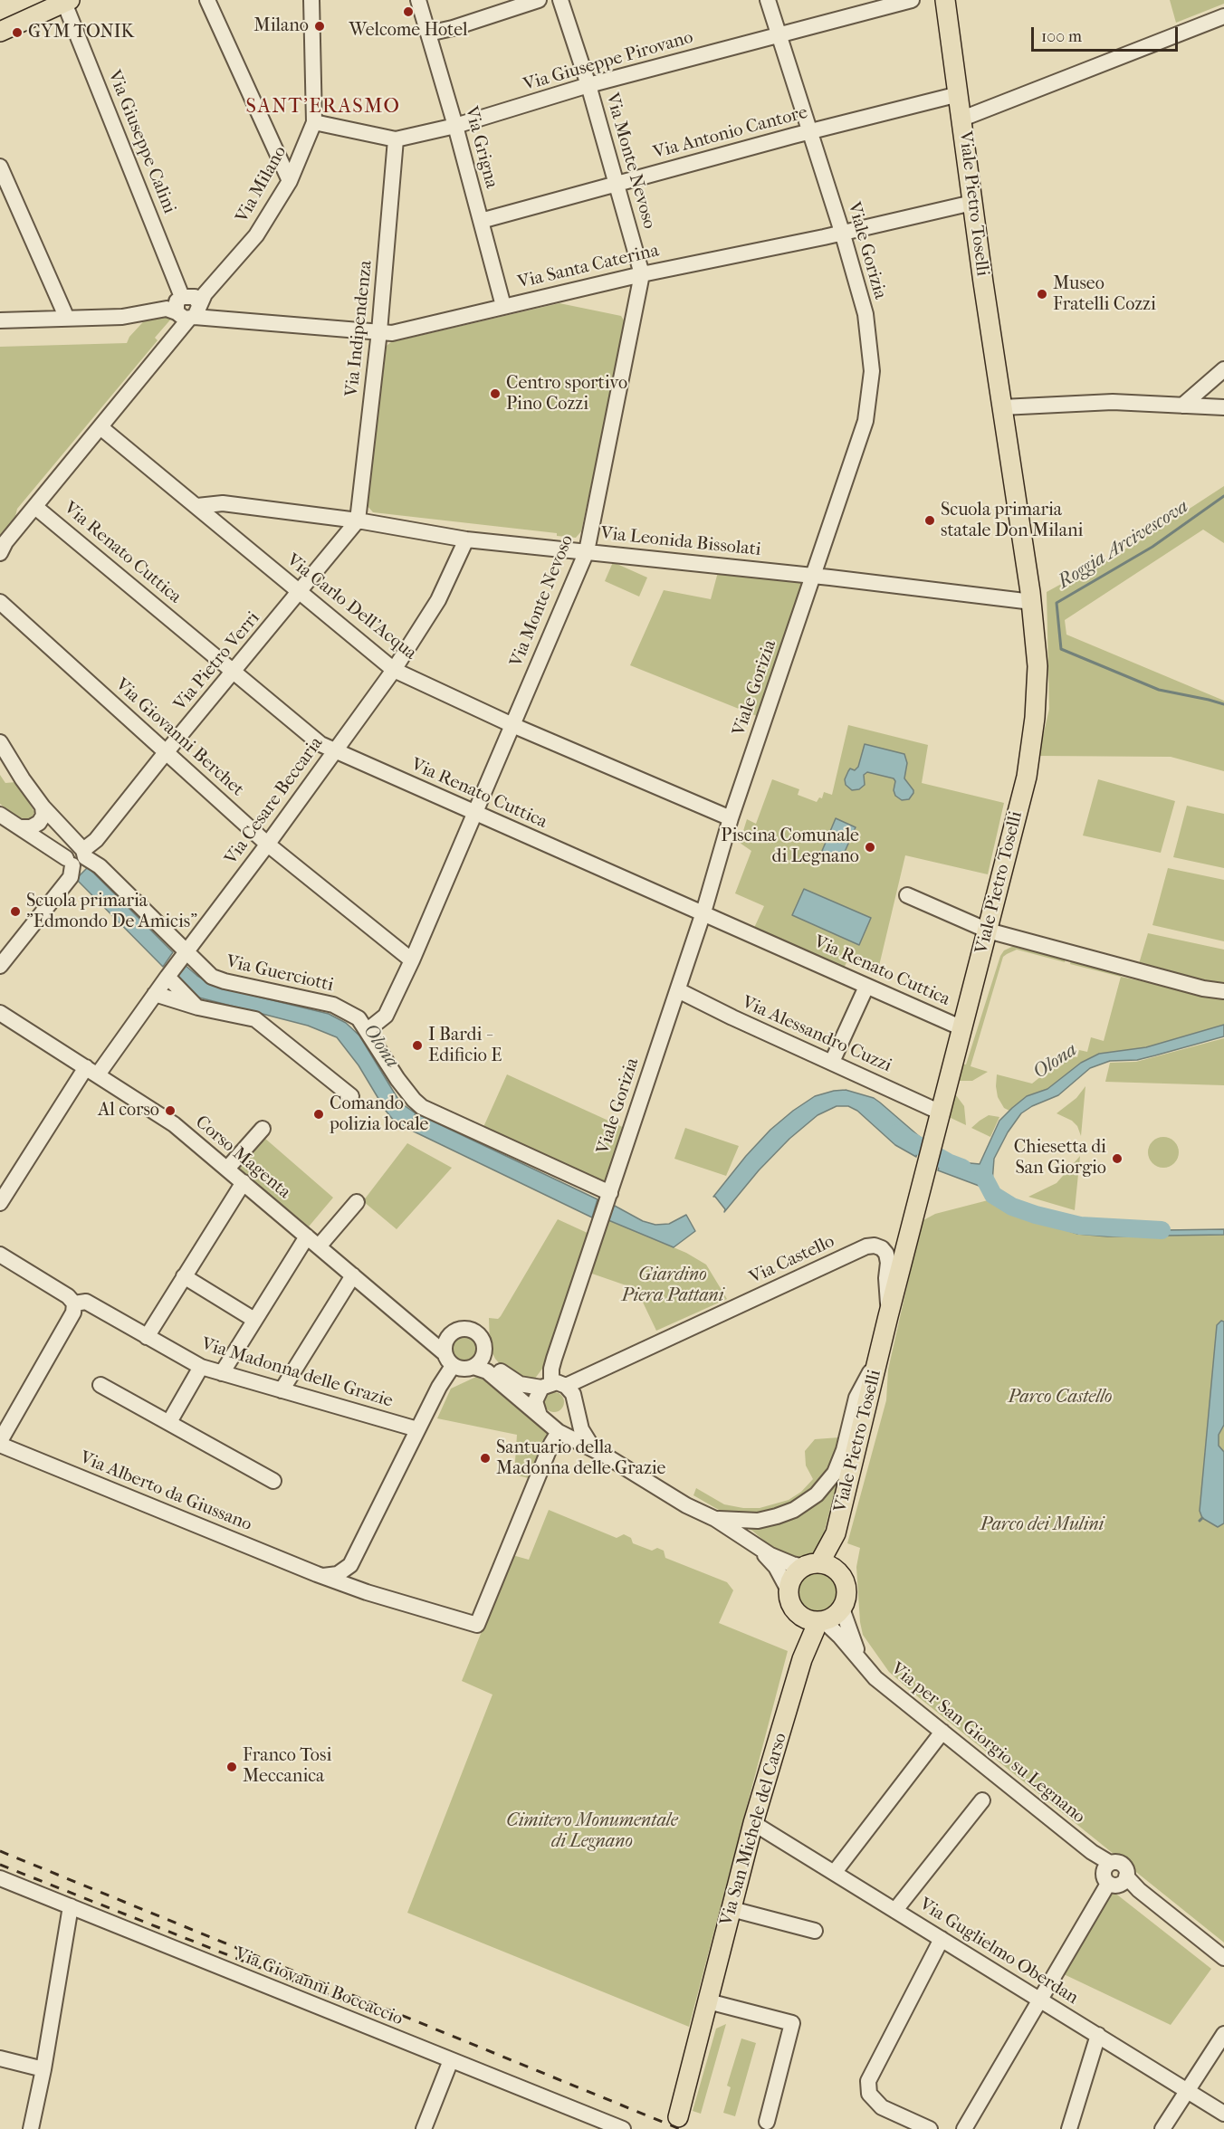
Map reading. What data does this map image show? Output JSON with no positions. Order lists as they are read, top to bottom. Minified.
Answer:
{"streets":{"main road":["Viale Pietro Toselli","Via San Michele del Carso"],"street":["Via Giuseppe Pirovano","Via Antonio Cantore","Via Giuseppe Calini","Via Grigna","Via Monte Nevoso","Via Milano","Viale Gorizia","Via Santa Caterina","Via Indipendenza","Via Leonida Bissolati","Via Renato Cuttica","Via Carlo Dell'Acqua","Via Pietro Verri","Via Giovanni Berchet","Via Cesare Beccaria","Via Guerciotti","Via Alessandro Cuzzi","Corso Magenta","Via Castello","Via Madonna delle Grazie","Via Alberto da Giussano","Via per San Giorgio su Legnano","Via Guglielmo Oberdan","Via Giovanni Boccaccio"]},"crossings":[["Via Giuseppe Pirovano","Via Grigna"],["Via Giuseppe Pirovano","Via Monte Nevoso"],["Via Giuseppe Pirovano","Via Milano"],["Via Giuseppe Pirovano","Viale Gorizia"],["Via Giuseppe Pirovano","Via Indipendenza"],["Via Antonio Cantore","Via Grigna"],["Via Antonio Cantore","Via Monte Nevoso"],["Via Antonio Cantore","Viale Pietro Toselli"],["Via Antonio Cantore","Viale Gorizia"],["Via Giuseppe Calini","Via Milano"],["Via Giuseppe Calini","Via Santa Caterina"],["Via Grigna","Via Santa Caterina"],["Via Monte Nevoso","Via Santa Caterina"],["Via Monte Nevoso","Via Leonida Bissolati"],["Via Monte Nevoso","Via Renato Cuttica"],["Via Monte Nevoso","Via Carlo Dell'Acqua"],["Via Monte Nevoso","Via Giovanni Berchet"],["Via Monte Nevoso","Via Guerciotti"],["Via Milano","Via Santa Caterina"],["Via Milano","Via Renato Cuttica"],["Via Milano","Via Carlo Dell'Acqua"],["Viale Pietro Toselli","Via Santa Caterina"],["Viale Pietro Toselli","Via Leonida Bissolati"],["Viale Pietro Toselli","Via Renato Cuttica"],["Viale Pietro Toselli","Via Alessandro Cuzzi"],["Viale Pietro Toselli","Via Castello"],["Viale Pietro Toselli","Via per San Giorgio su Legnano"],["Viale Pietro Toselli","Via San Michele del Carso"],["Viale Gorizia","Via Santa Caterina"],["Viale Gorizia","Via Leonida Bissolati"],["Viale Gorizia","Via Renato Cuttica"],["Viale Gorizia","Via Carlo Dell'Acqua"],["Viale Gorizia","Via Guerciotti"],["Viale Gorizia","Via Alessandro Cuzzi"],["Viale Gorizia","Via Castello"],["Via Santa Caterina","Via Indipendenza"],["Via Indipendenza","Via Leonida Bissolati"],["Via Indipendenza","Via Pietro Verri"],["Via Leonida Bissolati","Via Carlo Dell'Acqua"],["Via Leonida Bissolati","Via Pietro Verri"],["Via Leonida Bissolati","Via Cesare Beccaria"],["Via Renato Cuttica","Via Pietro Verri"],["Via Renato Cuttica","Via Cesare Beccaria"],["Via Carlo Dell'Acqua","Via Pietro Verri"],["Via Carlo Dell'Acqua","Via Cesare Beccaria"],["Via Pietro Verri","Via Giovanni Berchet"],["Via Pietro Verri","Via Guerciotti"],["Via Giovanni Berchet","Via Cesare Beccaria"],["Via Cesare Beccaria","Via Guerciotti"],["Via Cesare Beccaria","Corso Magenta"],["Via per San Giorgio su Legnano","Via San Michele del Carso"],["Via San Michele del Carso","Via Guglielmo Oberdan"]],"districts":["SANT'ERASMO"],"water":["Roggia Arcivescova","Olona"],"parks":["Giardino Piera Pattani","Parco Castello","Parco dei Mulini","Cimitero Monumentale di Legnano"],"places":["Welcome Hotel","Milano","GYM TONIK","Museo Fratelli Cozzi","Centro sportivo Pino Cozzi","Scuola primaria statale Don Milani","Piscina Comunale di Legnano","Scuola primaria \"Edmondo De Amicis\"","I Bardi - Edificio E","Al corso","Comando polizia locale","Chiesetta di San Giorgio","Santuario della Madonna delle Grazie","Franco Tosi Meccanica"],"scale_bar":"100 m"}
